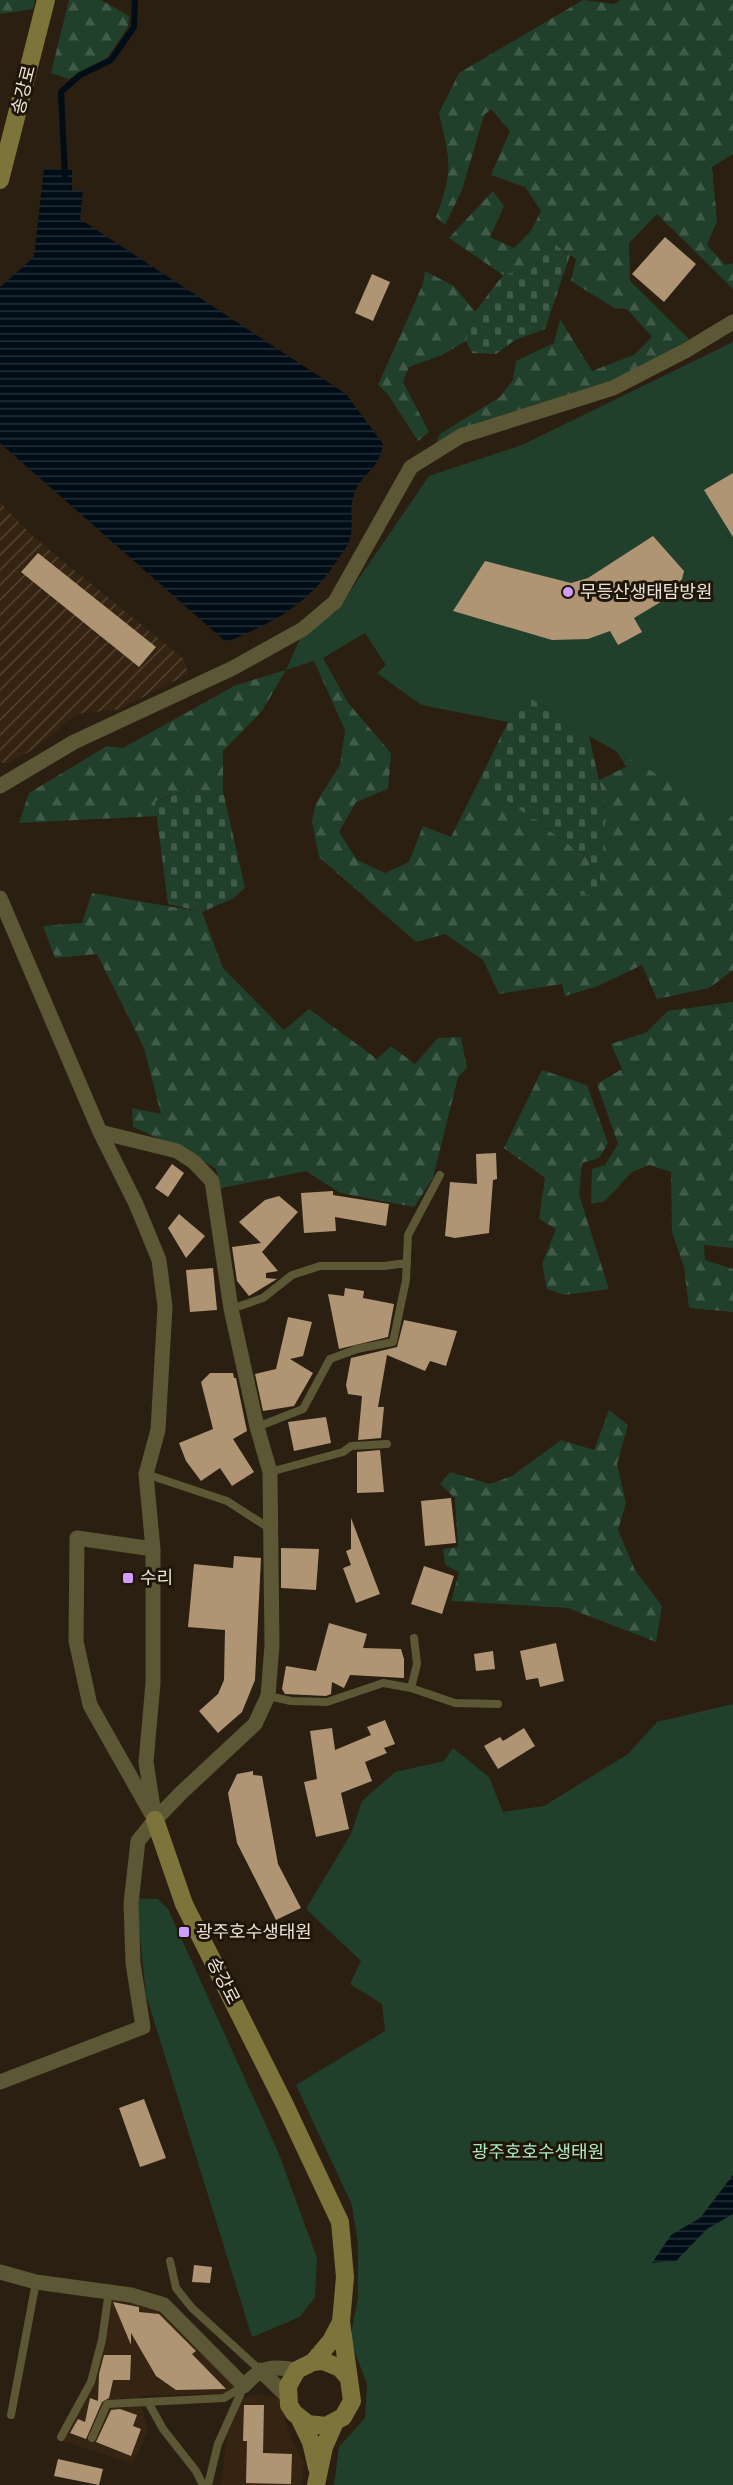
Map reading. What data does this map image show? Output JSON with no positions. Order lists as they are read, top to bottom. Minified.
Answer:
{"streets":{"main road":["송강로"]},"parks":["광주호호수생태원"],"places":{"other":["무등산생태탐방원"],"transit":["수리","광주호수생태원"]}}
